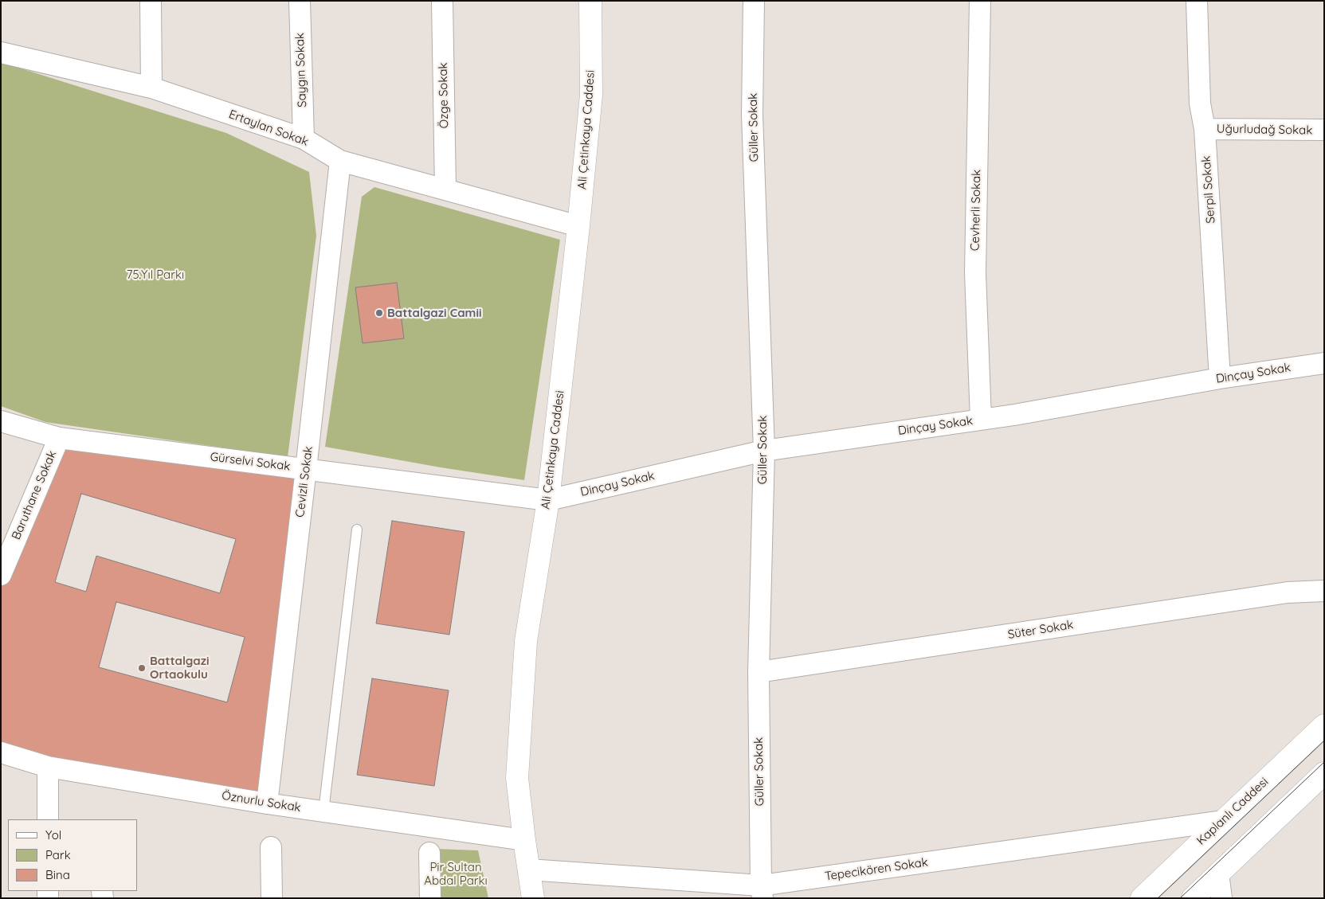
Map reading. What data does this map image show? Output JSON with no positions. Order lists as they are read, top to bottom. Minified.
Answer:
{"streets":{"main road":["Ali Çetinkaya Caddesi","Kaplanlı Caddesi"],"street":["Saygın Sokak","Özge Sokak","Güller Sokak","Ertaylan Sokak","Uğurludağ Sokak","Serpil Sokak","Cevherli Sokak","Dinçay Sokak","Gürselvi Sokak","Cevizli Sokak","Baruthane Sokak","Süter Sokak","Öznurlu Sokak","Tepecikören Sokak"]},"crossings":[["Saygın Sokak","Ertaylan Sokak"],["Özge Sokak","Ertaylan Sokak"],["Güller Sokak","Dinçay Sokak"],["Güller Sokak","Süter Sokak"],["Güller Sokak","Tepecikören Sokak"],["Ertaylan Sokak","Ali Çetinkaya Caddesi"],["Ertaylan Sokak","Cevizli Sokak"],["Ali Çetinkaya Caddesi","Dinçay Sokak"],["Ali Çetinkaya Caddesi","Gürselvi Sokak"],["Ali Çetinkaya Caddesi","Öznurlu Sokak"],["Ali Çetinkaya Caddesi","Tepecikören Sokak"],["Uğurludağ Sokak","Serpil Sokak"],["Serpil Sokak","Dinçay Sokak"],["Cevherli Sokak","Dinçay Sokak"],["Dinçay Sokak","Gürselvi Sokak"],["Gürselvi Sokak","Cevizli Sokak"],["Gürselvi Sokak","Baruthane Sokak"],["Cevizli Sokak","Öznurlu Sokak"],["Kaplanlı Caddesi","Tepecikören Sokak"]],"parks":["75.Yıl Parkı","Pir Sultan Abdal Parkı"],"places":["Battalgazi Camii","Battalgazi Ortaokulu"],"legend":["Yol","Park","Bina"]}
